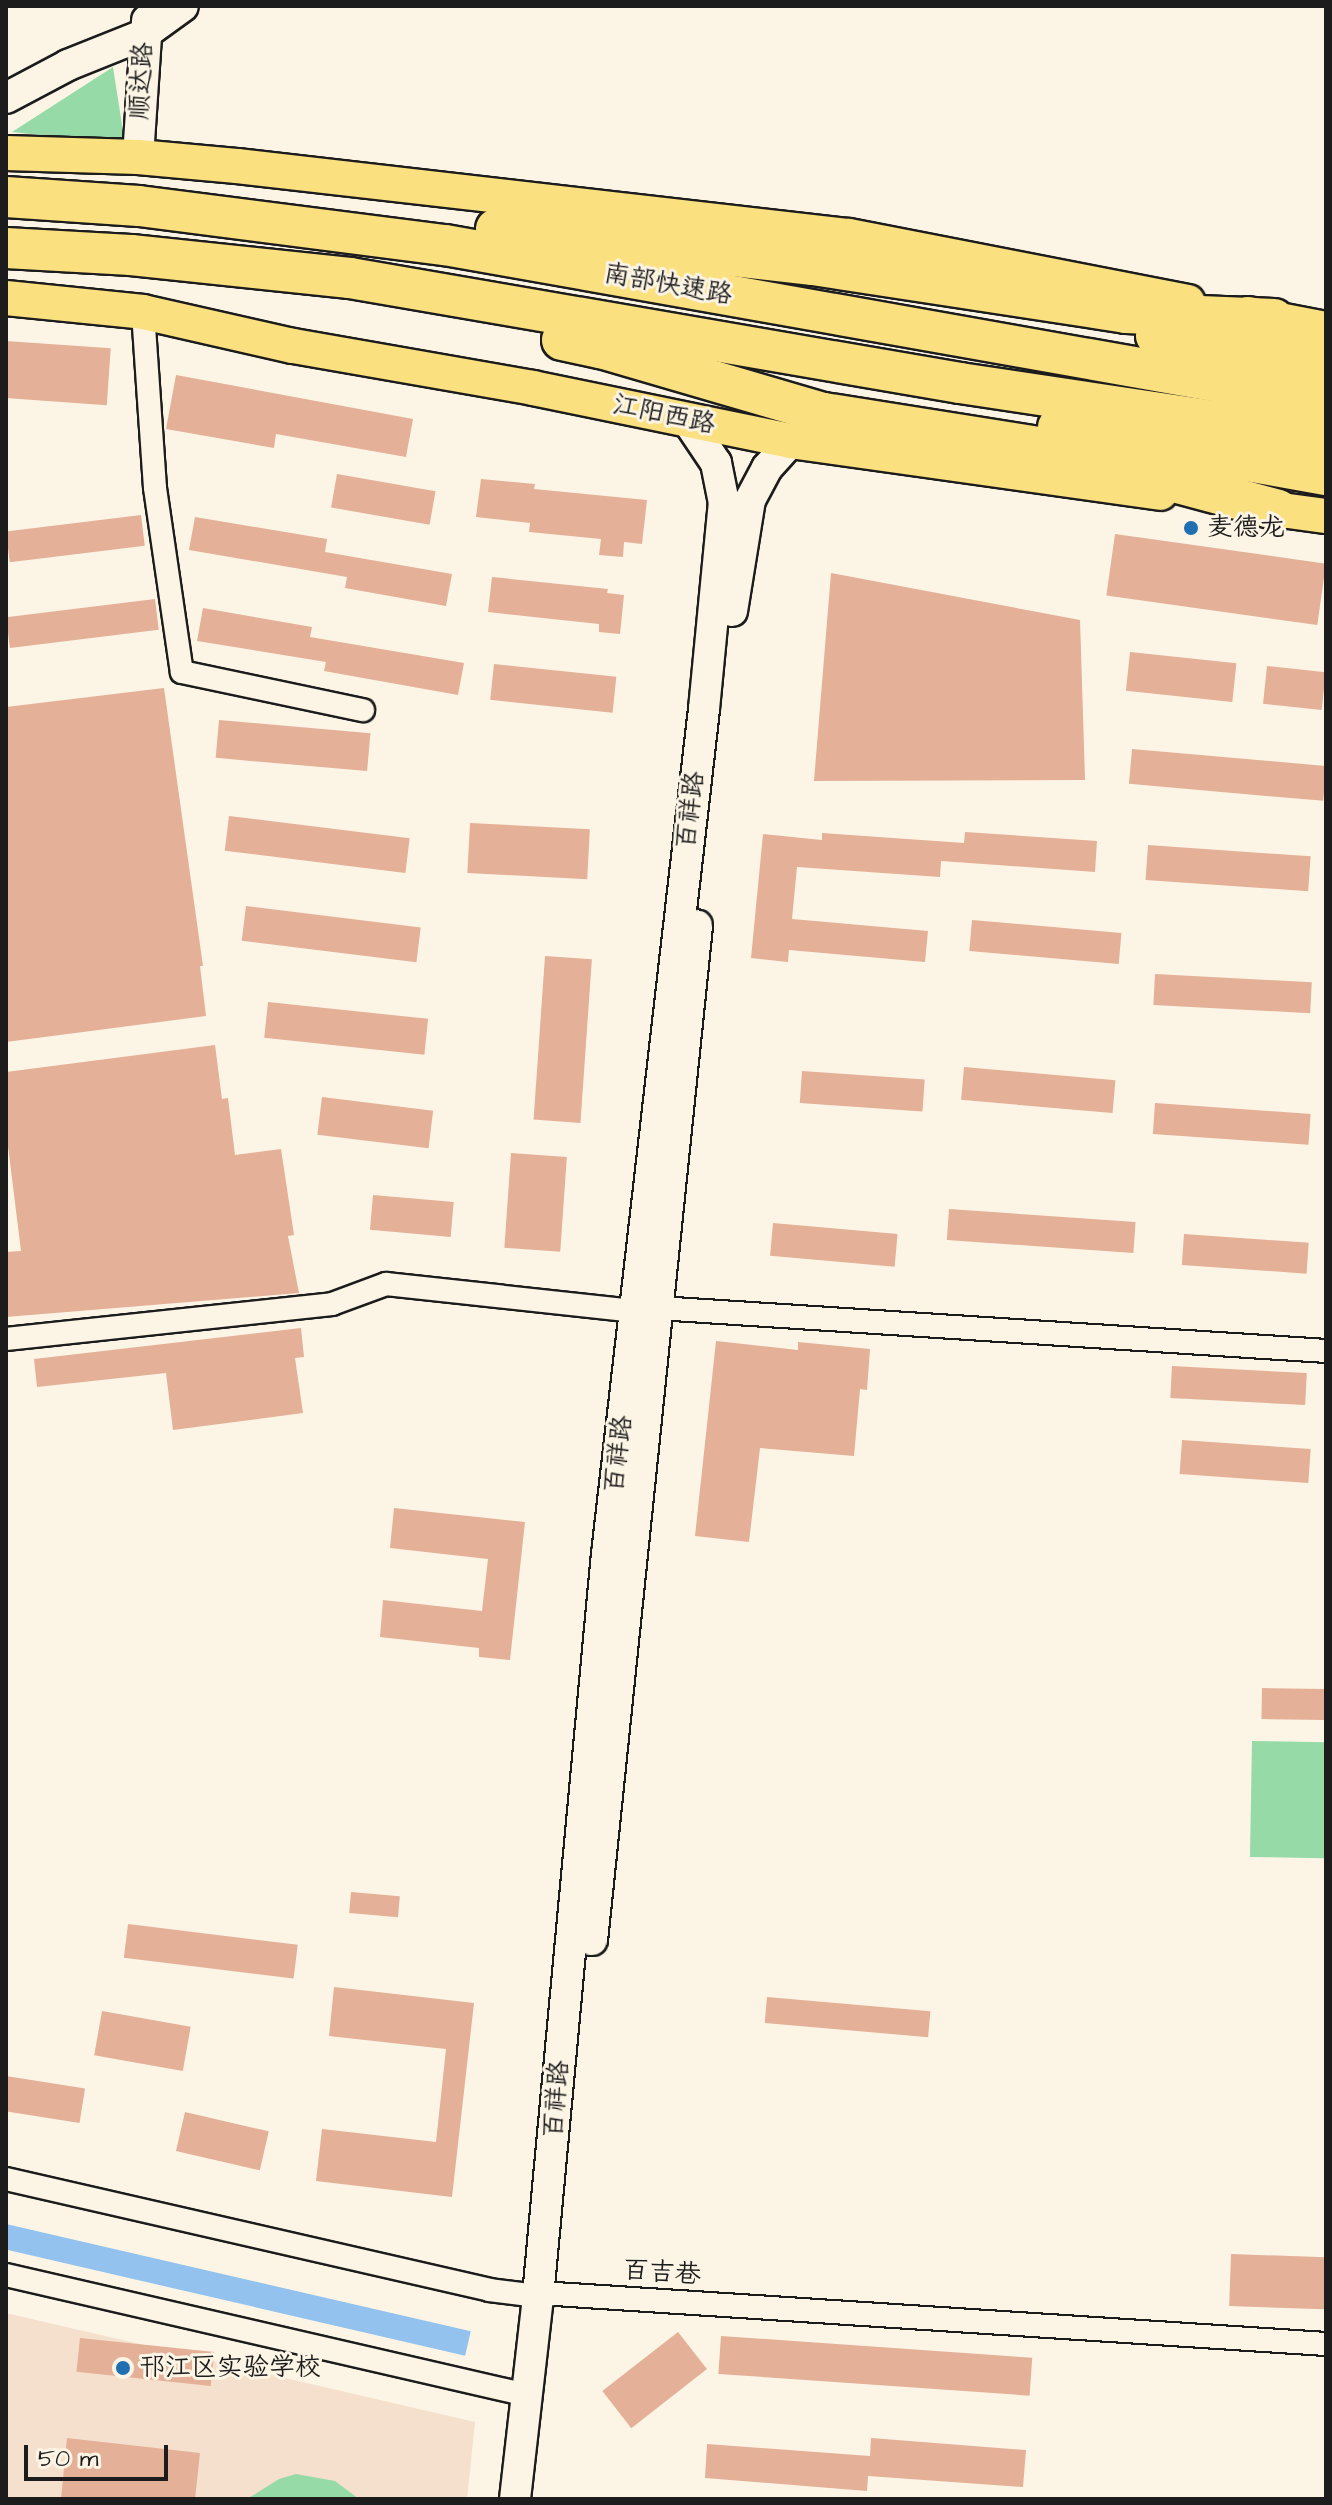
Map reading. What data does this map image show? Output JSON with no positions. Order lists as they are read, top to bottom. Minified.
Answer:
{"streets":{"highway":["南部快速路"],"main road":["江阳西路"],"street":["顺达路","百祥路","百吉巷"]},"crossings":[["江阳西路","百祥路"],["百祥路","百吉巷"]],"places":["麦德龙","邗江区实验学校"],"scale_bar":"50 m"}
